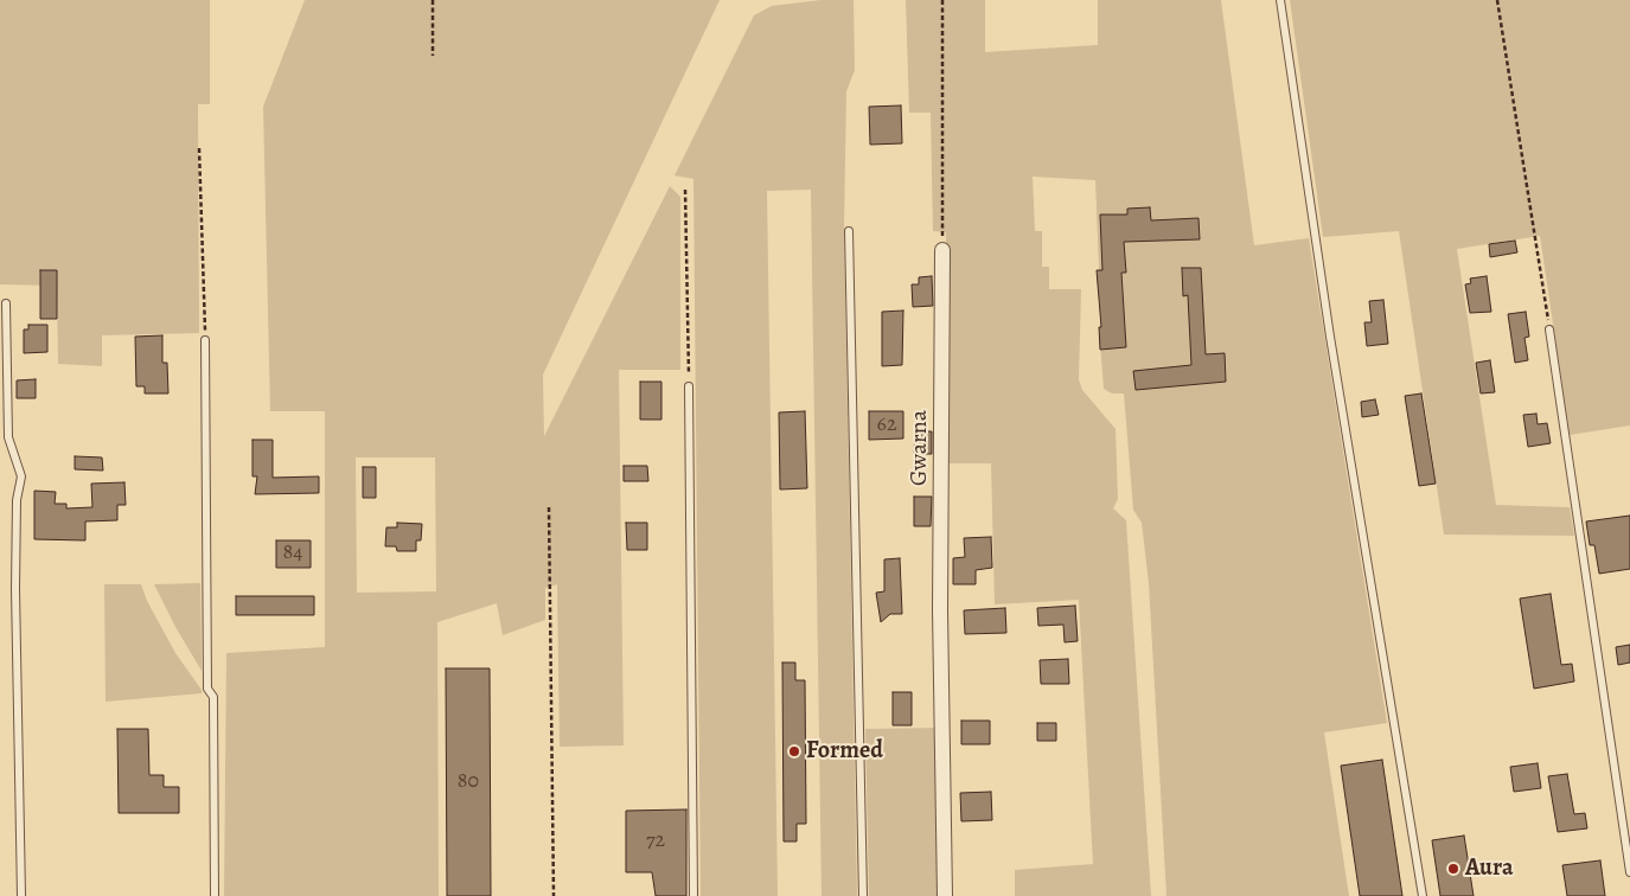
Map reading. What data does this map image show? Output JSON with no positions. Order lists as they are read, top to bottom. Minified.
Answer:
{"streets":{"street":["Gwarna"]},"places":["Formed","Aura"],"house_numbers":["62","84","80","72"]}
